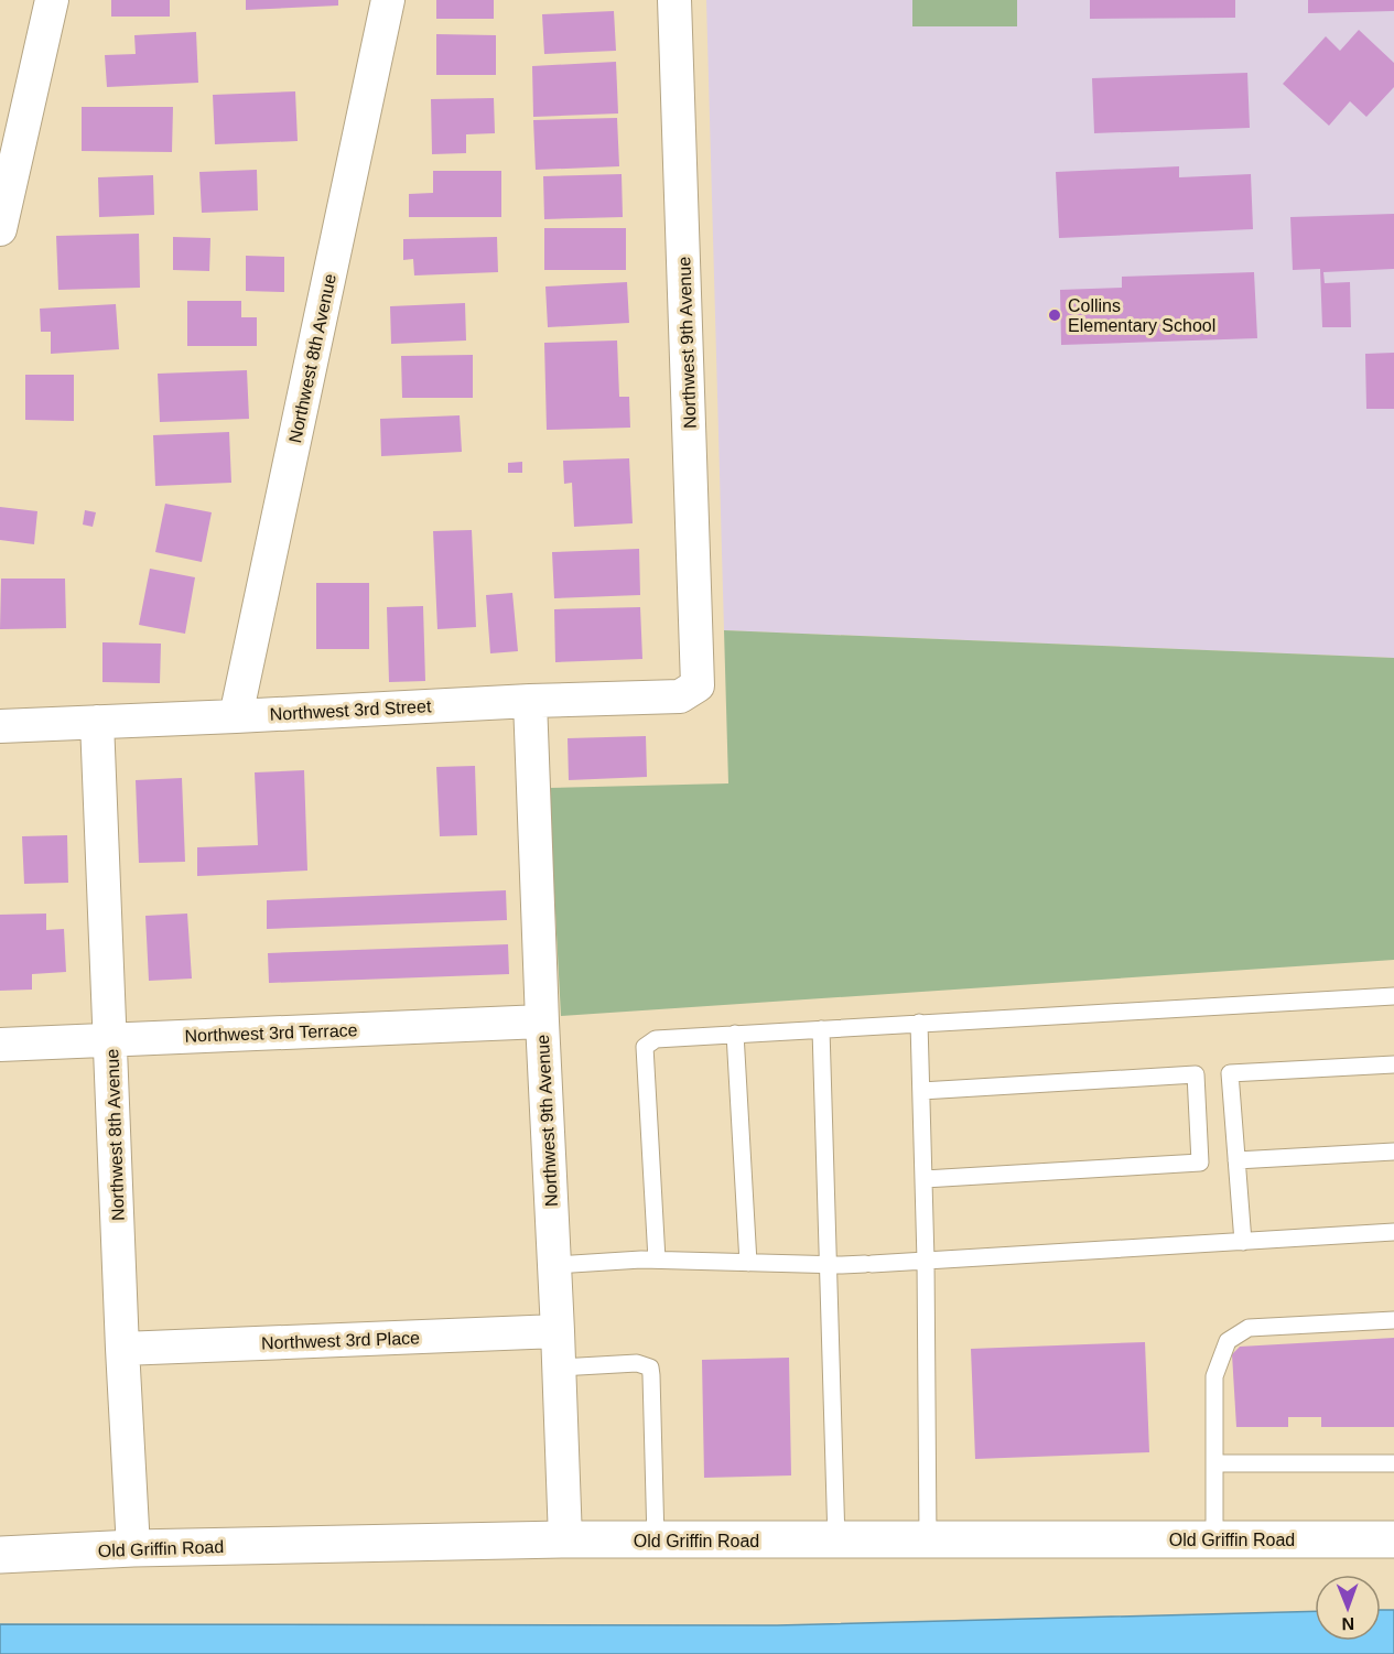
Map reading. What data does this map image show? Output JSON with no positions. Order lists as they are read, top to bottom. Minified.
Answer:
{"streets":{"street":["Northwest 9th Avenue","Northwest 8th Avenue","Northwest 3rd Street","Northwest 3rd Terrace","Northwest 3rd Place","Old Griffin Road"]},"crossings":[["Northwest 9th Avenue","Northwest 3rd Street"],["Northwest 9th Avenue","Northwest 3rd Terrace"],["Northwest 9th Avenue","Northwest 3rd Place"],["Northwest 9th Avenue","Old Griffin Road"],["Northwest 8th Avenue","Northwest 3rd Street"],["Northwest 8th Avenue","Northwest 3rd Terrace"],["Northwest 8th Avenue","Northwest 3rd Place"],["Northwest 8th Avenue","Old Griffin Road"]],"places":["Collins Elementary School"],"north":"bottom"}
